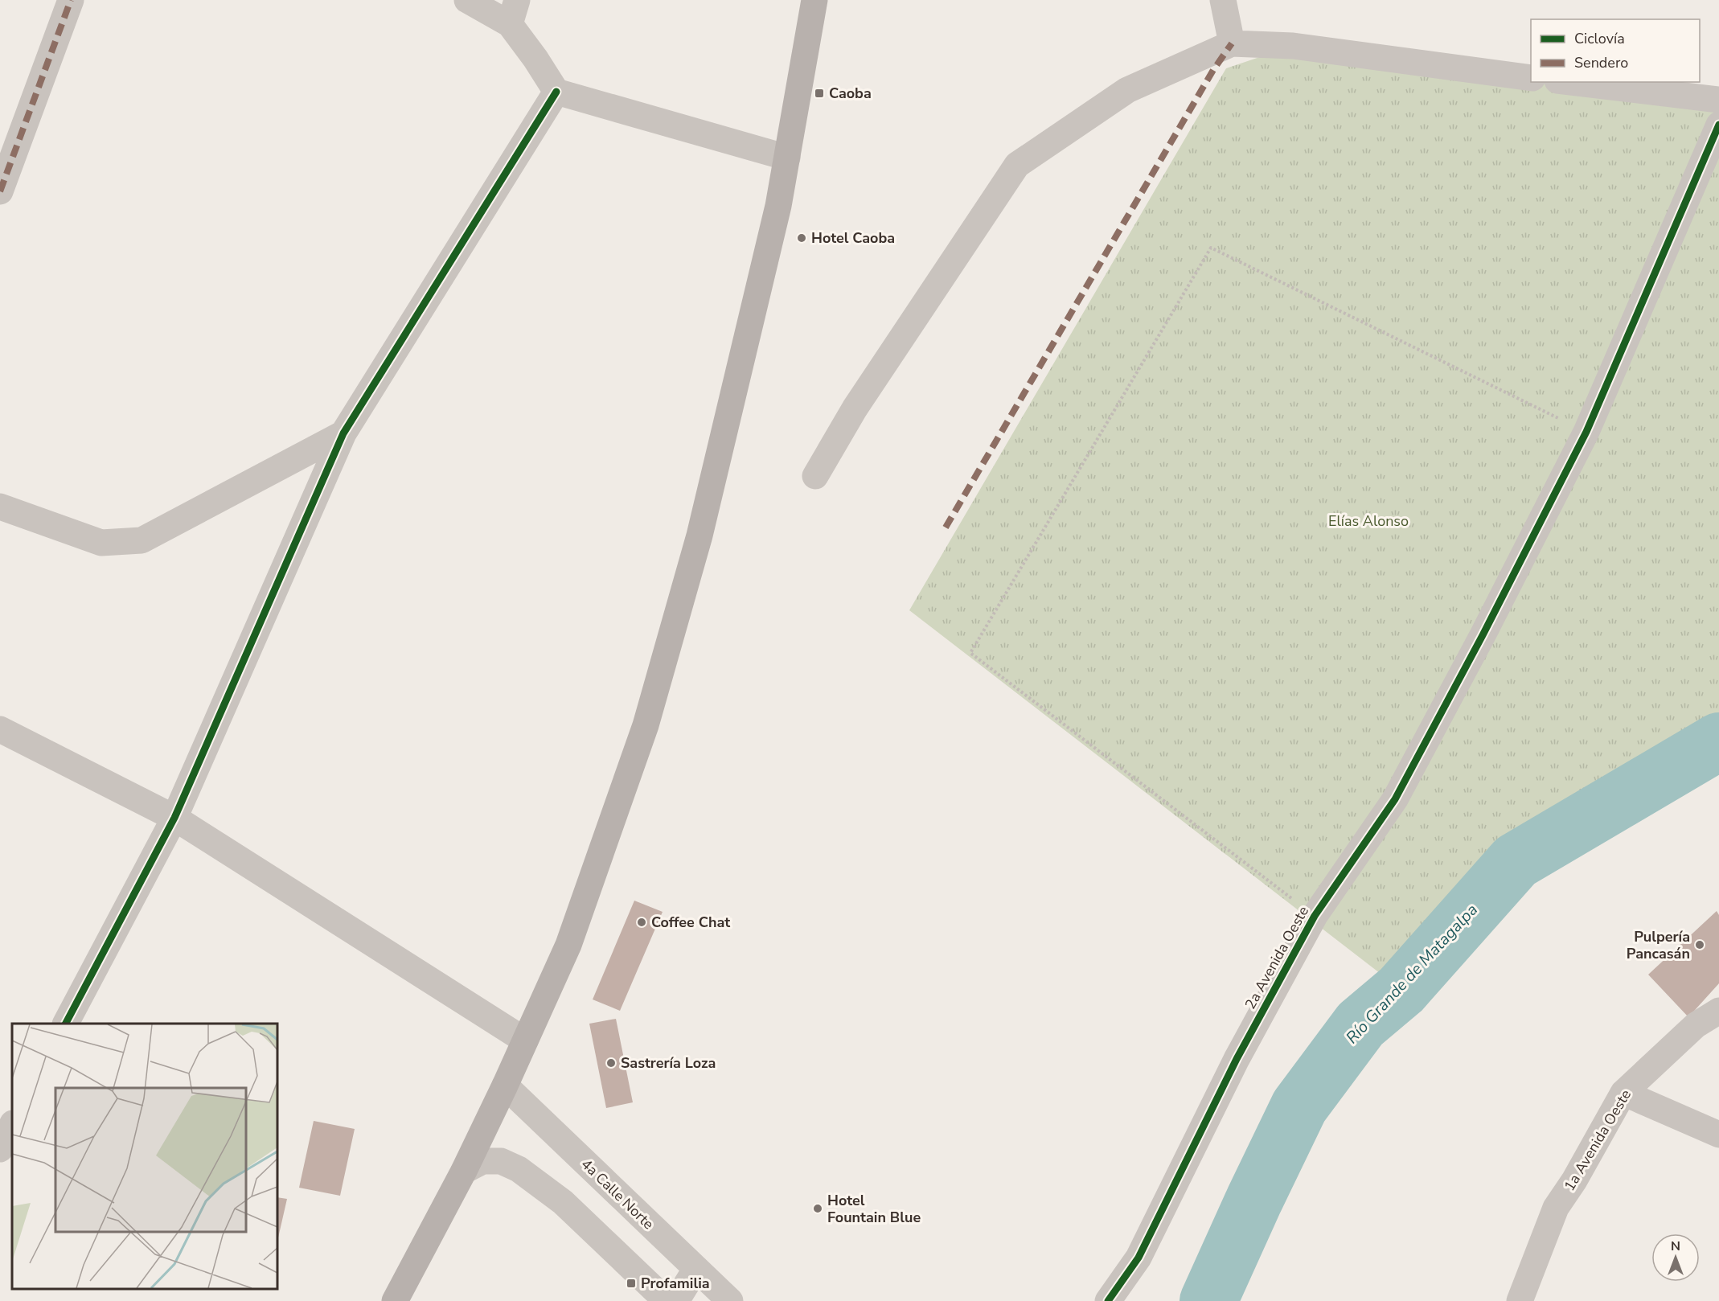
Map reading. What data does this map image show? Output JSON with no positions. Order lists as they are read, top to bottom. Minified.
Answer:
{"streets":{"street":["2a Avenida Oeste","1a Avenida Oeste","4a Calle Norte"]},"water":["Río Grande de Matagalpa"],"parks":["Elías Alonso"],"places":{"transit":["Caoba","Profamilia"],"other":["Hotel Caoba","Coffee Chat","Pulpería Pancasán","Sastrería Loza","Hotel Fountain Blue"]},"legend":["Ciclovía","Sendero"],"north":"top"}
